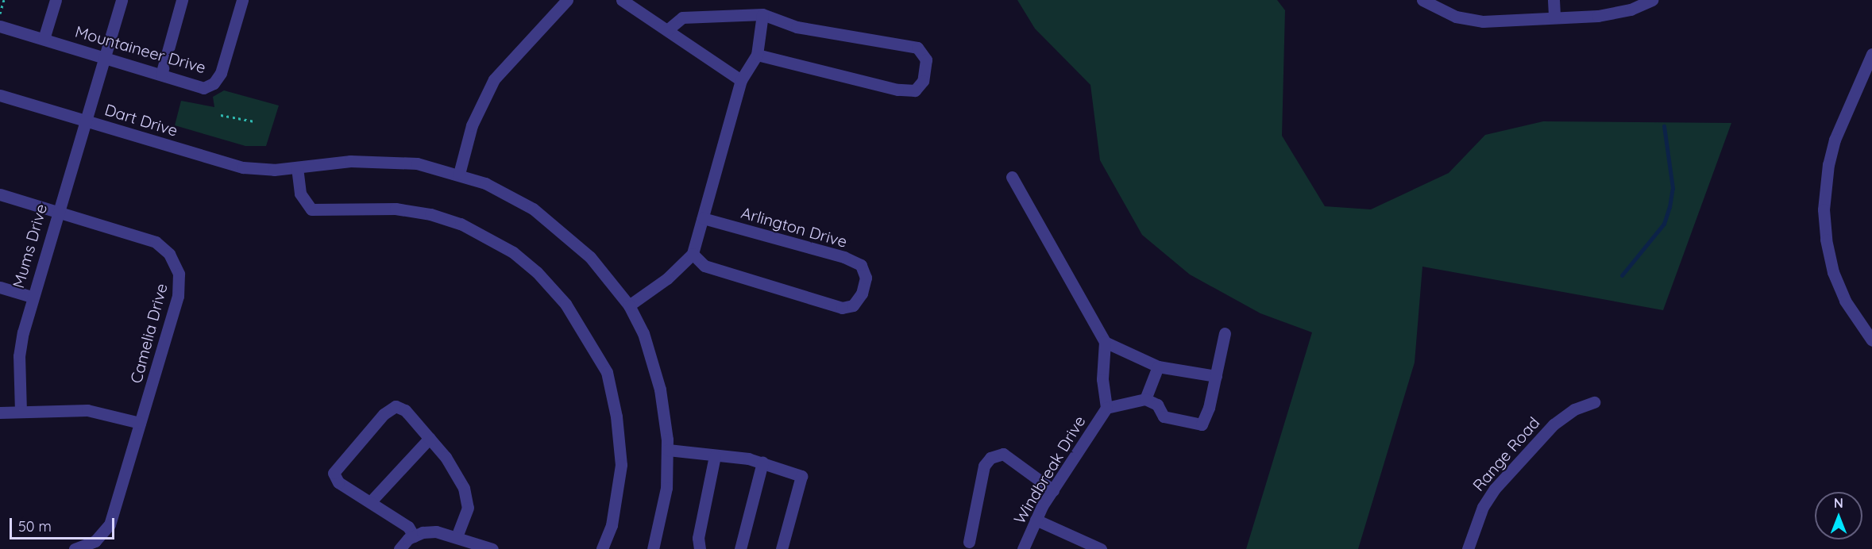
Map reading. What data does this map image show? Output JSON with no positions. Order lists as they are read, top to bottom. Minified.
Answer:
{"streets":{"street":["Mountaineer Drive","Dart Drive","Arlington Drive","Mums Drive","Camelia Drive","Range Road","Windbreak Drive"]},"crossings":[["Mountaineer Drive","Mums Drive"],["Dart Drive","Mums Drive"],["Mums Drive","Camelia Drive"]],"scale_bar":"50 m","north":"top"}
